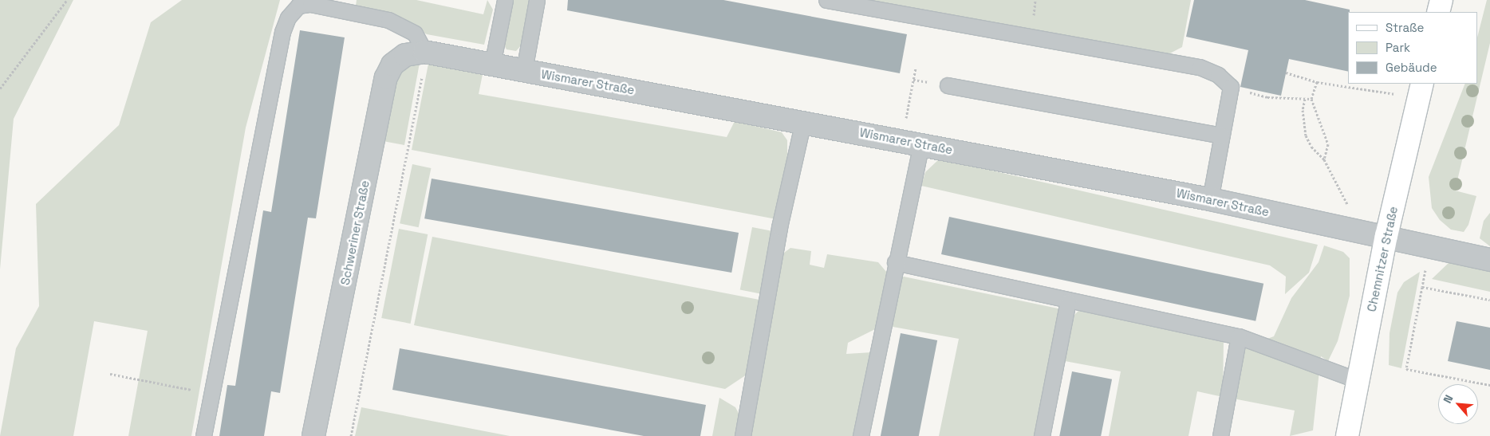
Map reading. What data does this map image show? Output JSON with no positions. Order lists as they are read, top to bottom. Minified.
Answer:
{"streets":{"street":["Wismarer Straße","Schweriner Straße","Chemnitzer Straße"]},"crossings":[["Wismarer Straße","Schweriner Straße"],["Wismarer Straße","Chemnitzer Straße"]],"legend":["Straße","Park","Gebäude"],"north":"top left"}
